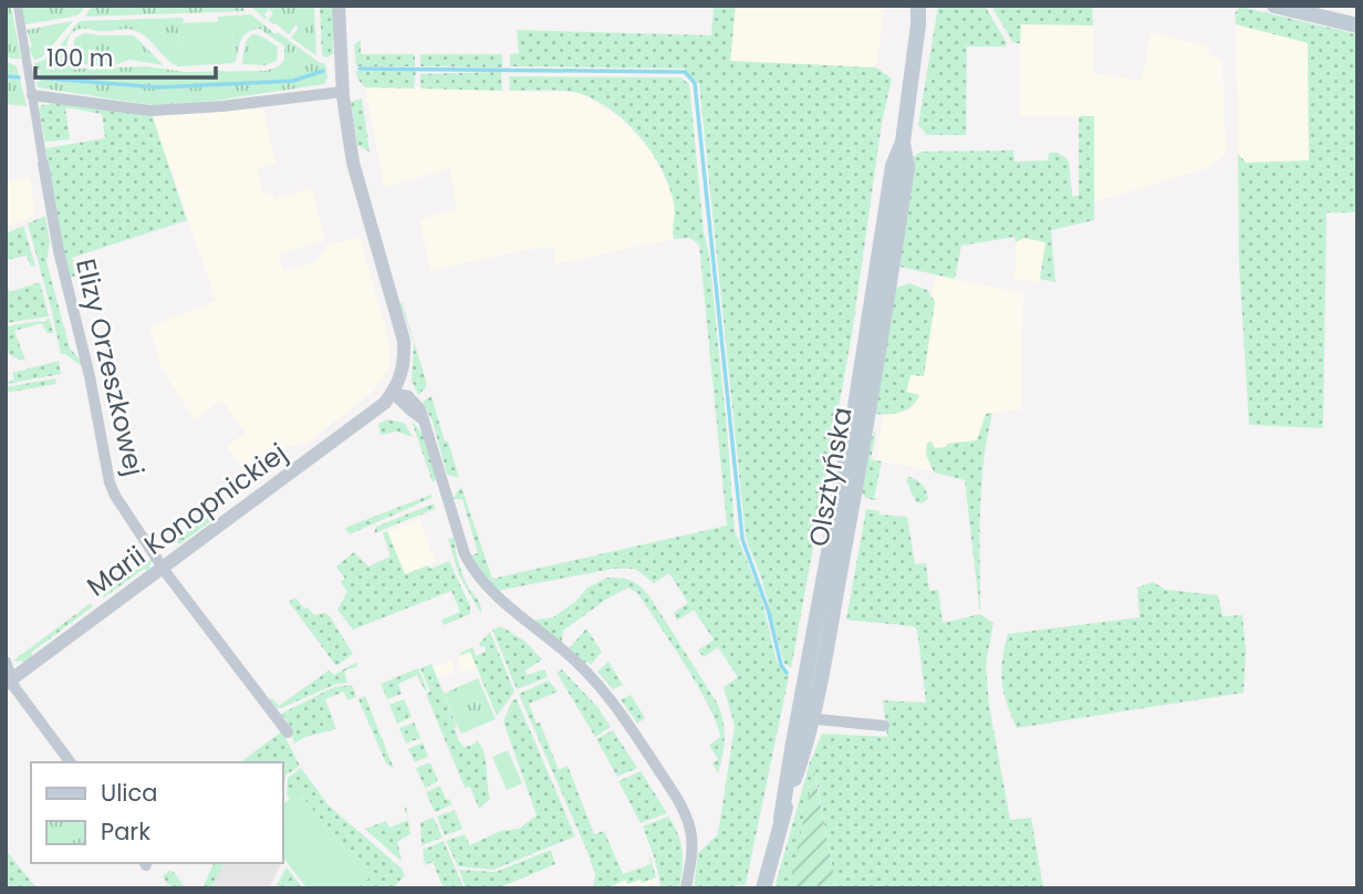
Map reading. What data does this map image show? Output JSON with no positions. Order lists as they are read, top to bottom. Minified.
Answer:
{"streets":{"main road":["Olsztyńska"],"street":["Elizy Orzeszkowej","Marii Konopnickiej"]},"crossings":[["Elizy Orzeszkowej","Marii Konopnickiej"]],"legend":["Ulica","Park"],"scale_bar":"100 m"}
